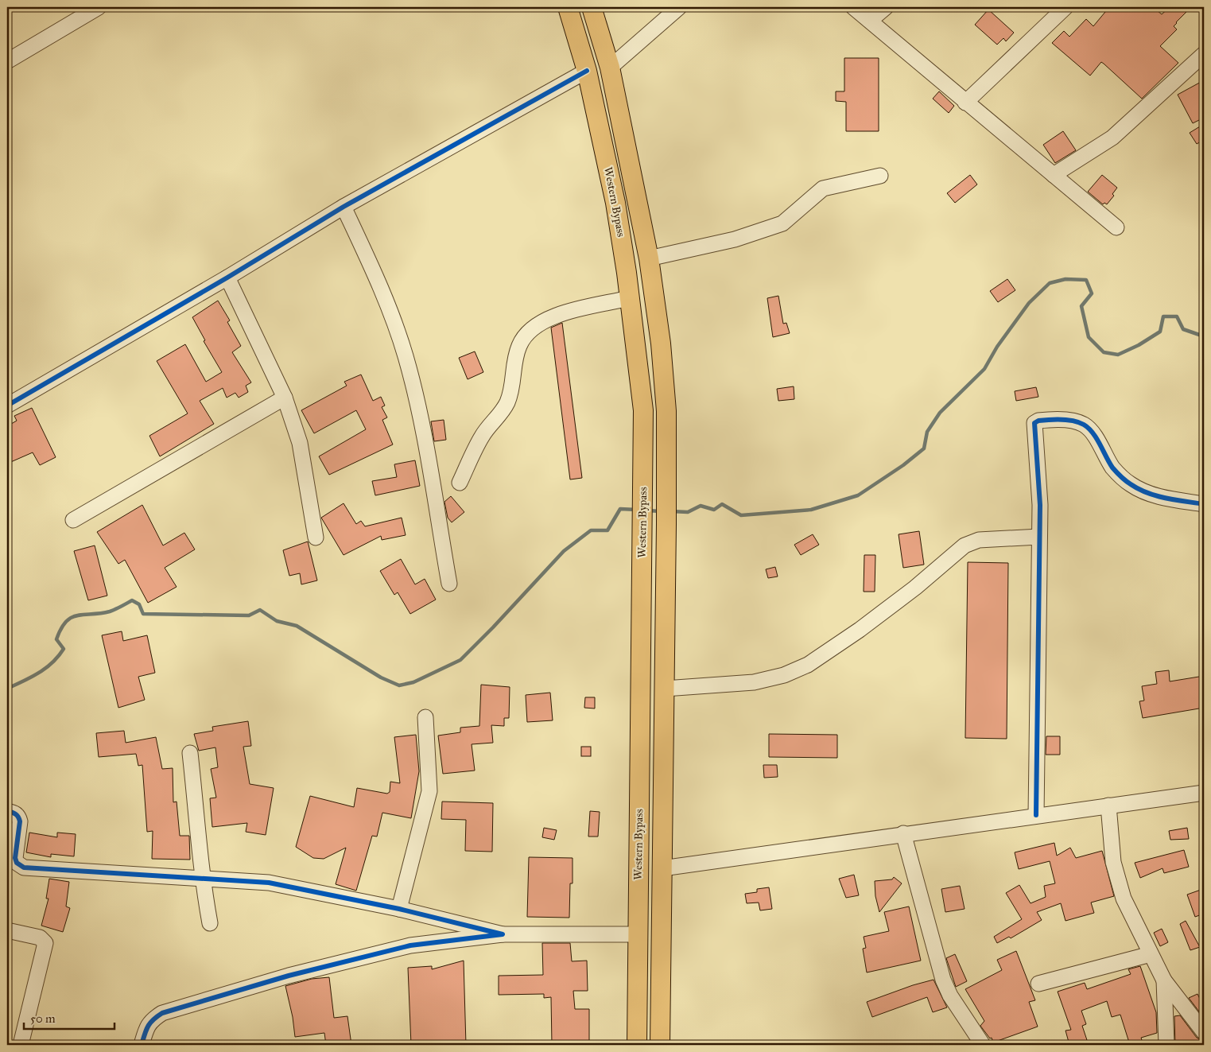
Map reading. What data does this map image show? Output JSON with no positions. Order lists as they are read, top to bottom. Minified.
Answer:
{"streets":{"main road":["Western Bypass"]},"scale_bar":"50 m"}
